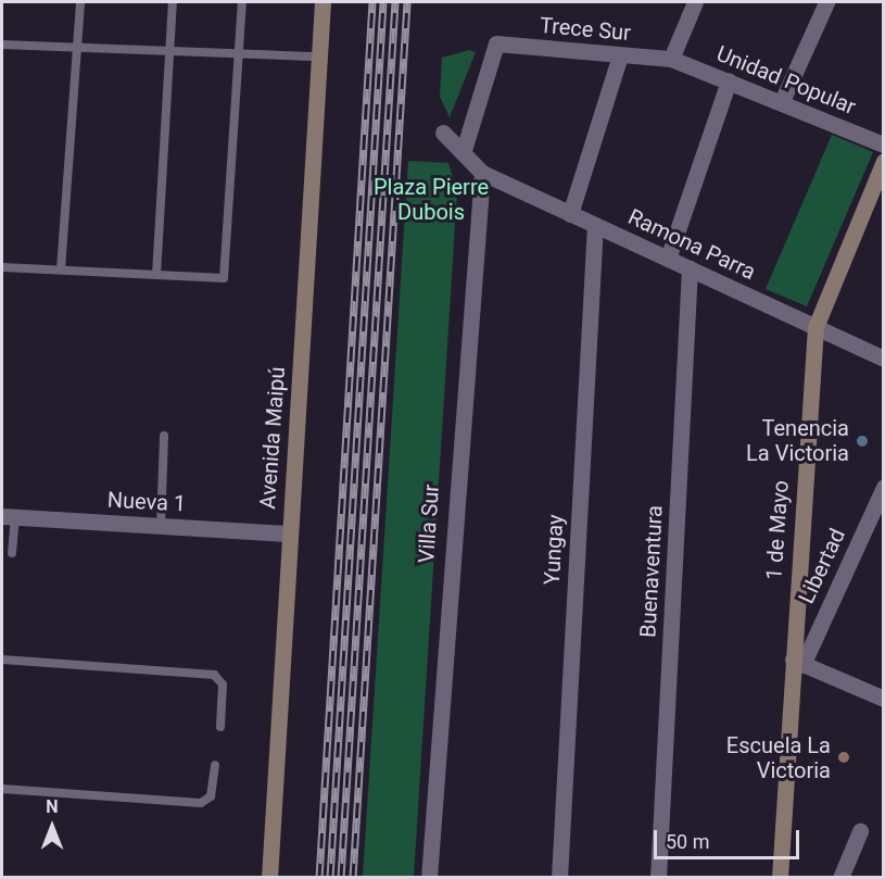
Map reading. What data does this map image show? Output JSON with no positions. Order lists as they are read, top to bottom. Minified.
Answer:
{"streets":{"main road":["Avenida Maipú","1 de Mayo"],"street":["Trece Sur","Unidad Popular","Ramona Parra","Nueva 1","Villa Sur","Yungay","Libertad","Buenaventura"]},"crossings":[["Trece Sur","Unidad Popular"],["Ramona Parra","Villa Sur"],["Ramona Parra","1 de Mayo"],["Ramona Parra","Yungay"],["Ramona Parra","Buenaventura"],["Avenida Maipú","Nueva 1"],["1 de Mayo","Libertad"]],"parks":["Plaza Pierre Dubois"],"places":["Tenencia La Victoria","Escuela La Victoria"],"scale_bar":"50 m","north":"top"}
